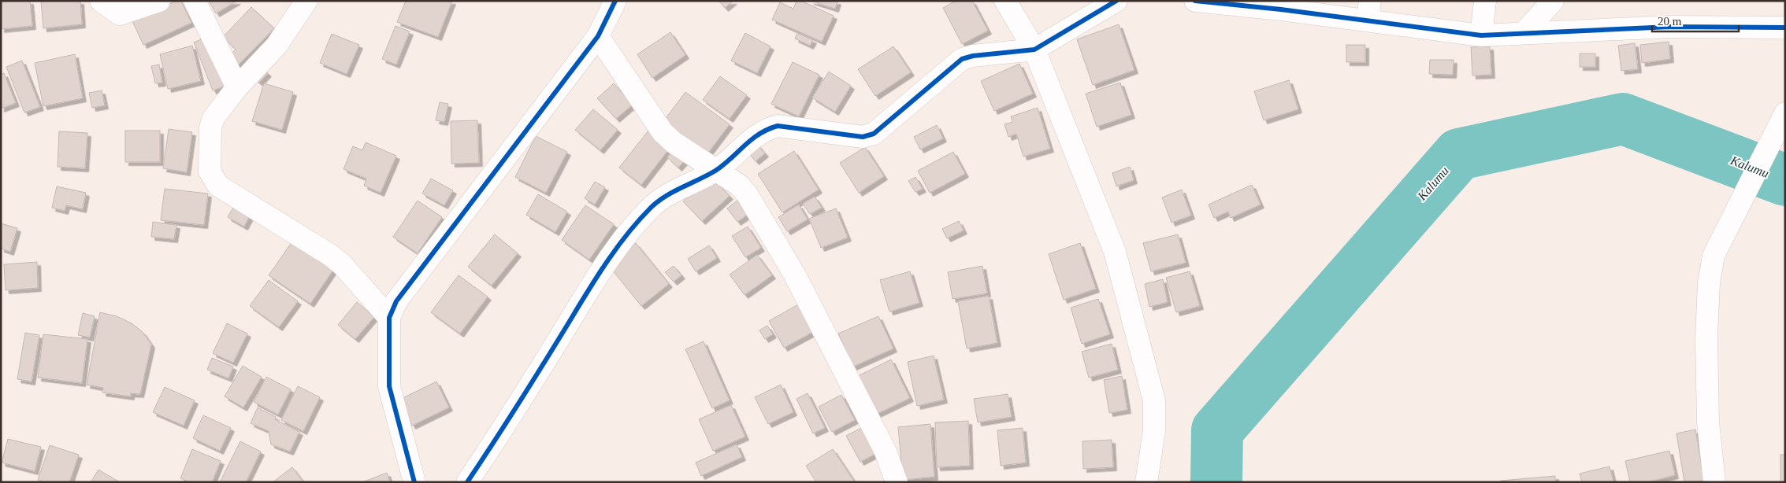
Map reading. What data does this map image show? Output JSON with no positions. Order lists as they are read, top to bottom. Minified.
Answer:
{"water":["Kalumu"],"scale_bar":"20 m"}
